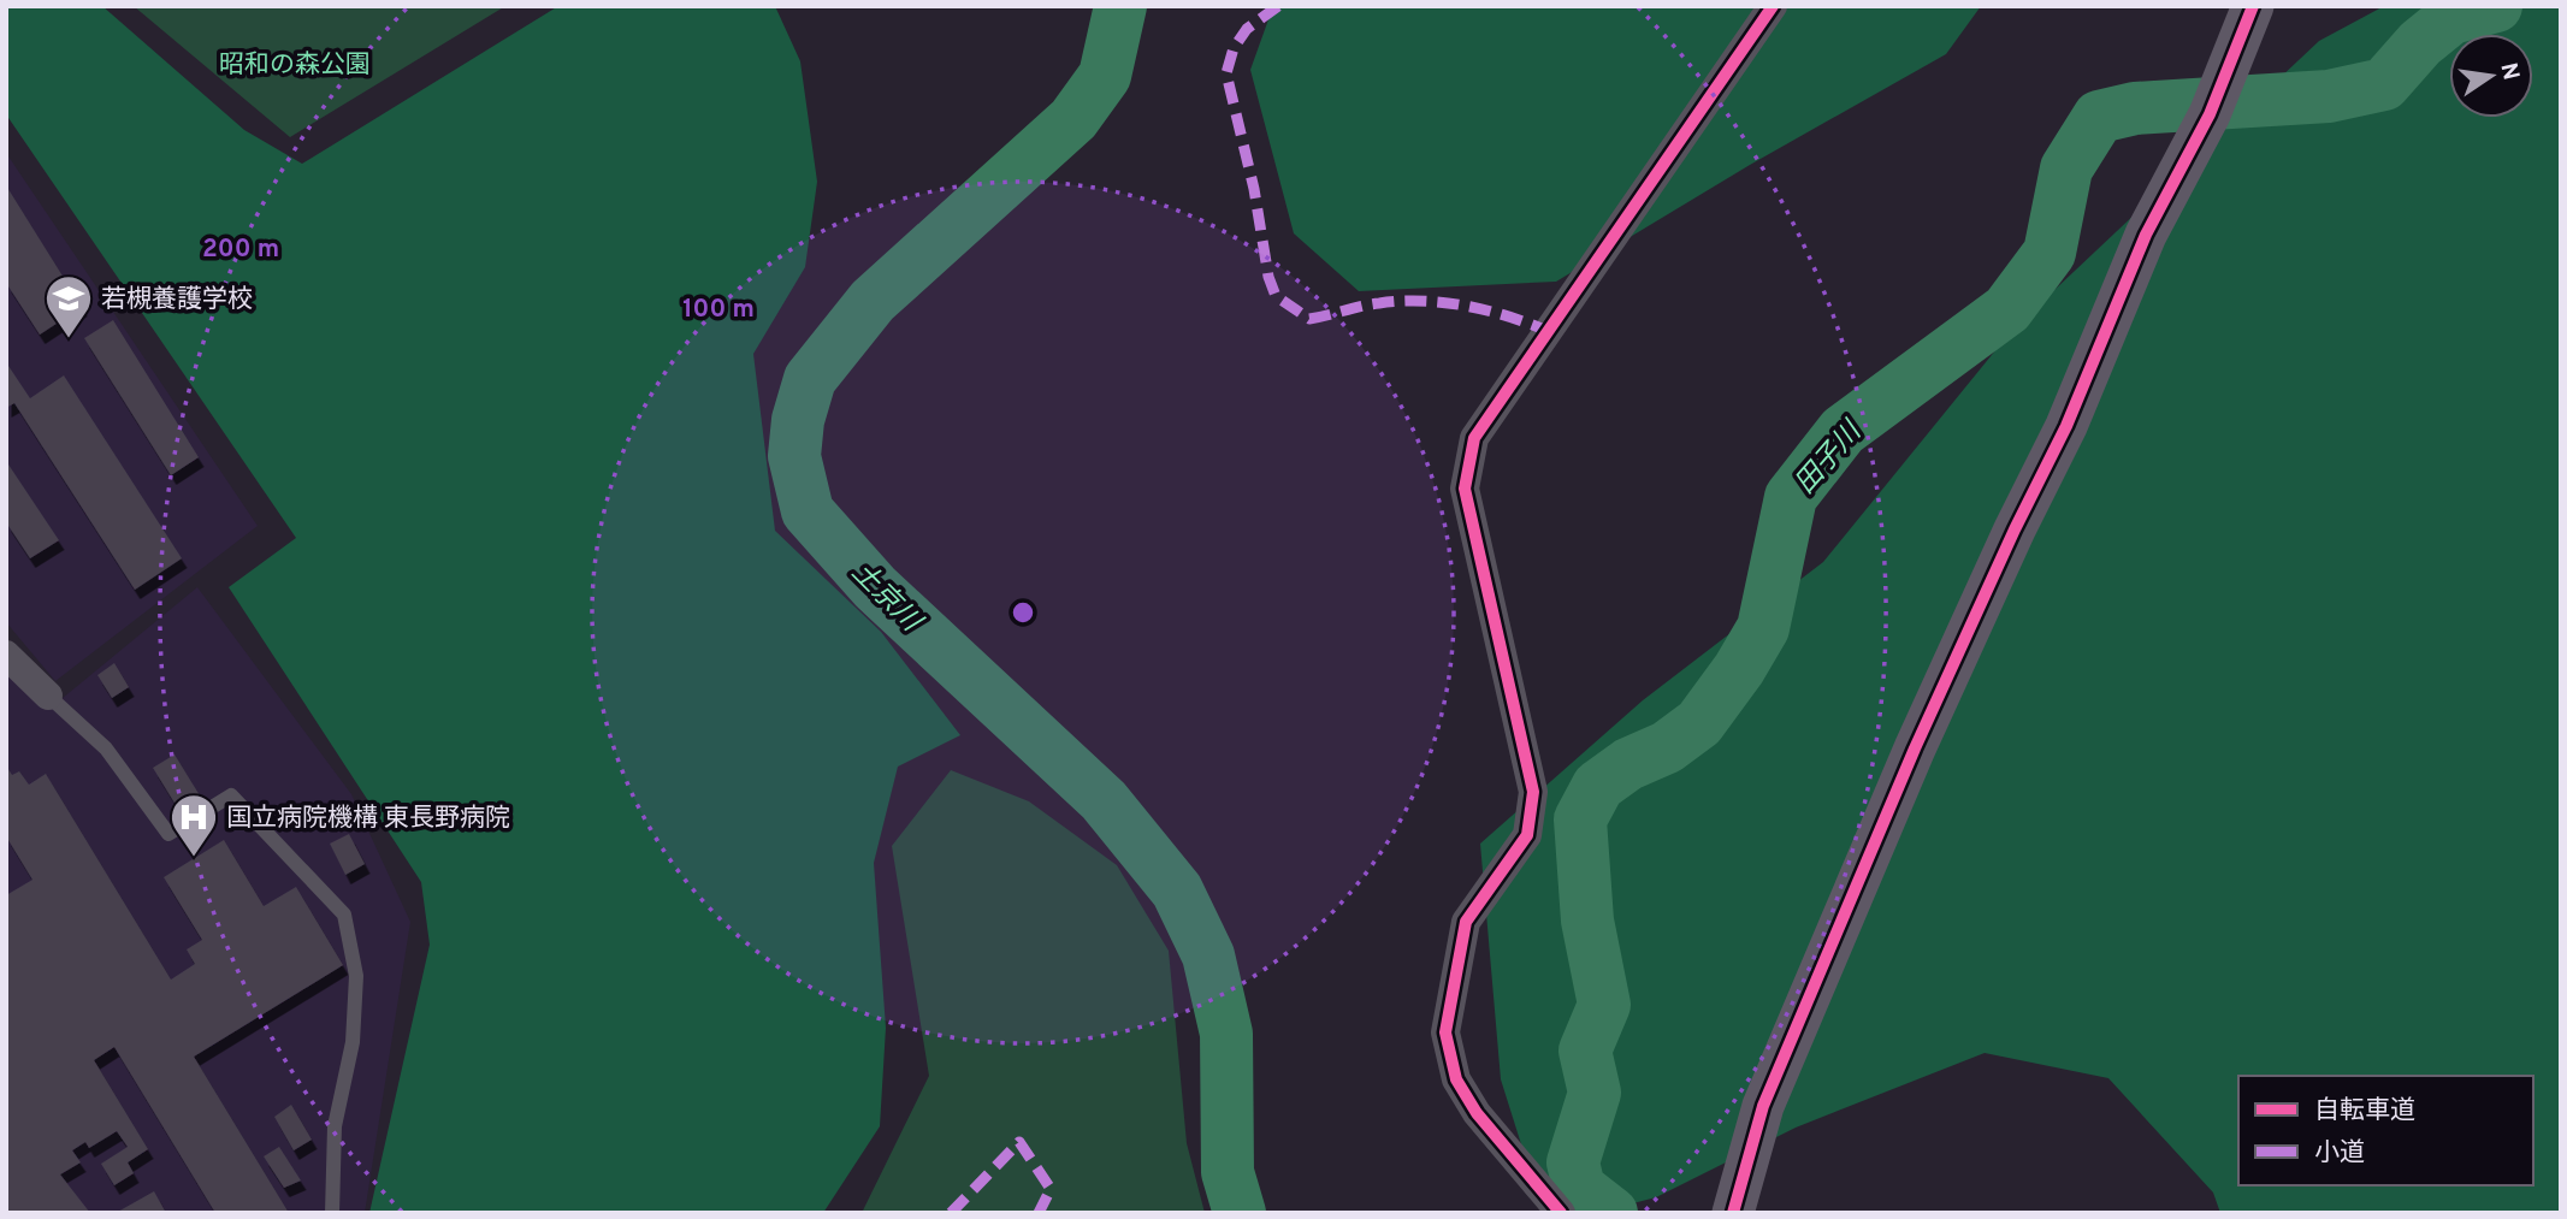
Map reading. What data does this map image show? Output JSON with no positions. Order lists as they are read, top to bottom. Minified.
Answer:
{"water":["田子川","土京川"],"parks":["昭和の森公園"],"places":{"school or university":["若槻養護学校"],"hospital":["国立病院機構 東長野病院"]},"legend":["自転車道","小道"],"north":"right","rings":["200 m","100 m"]}
